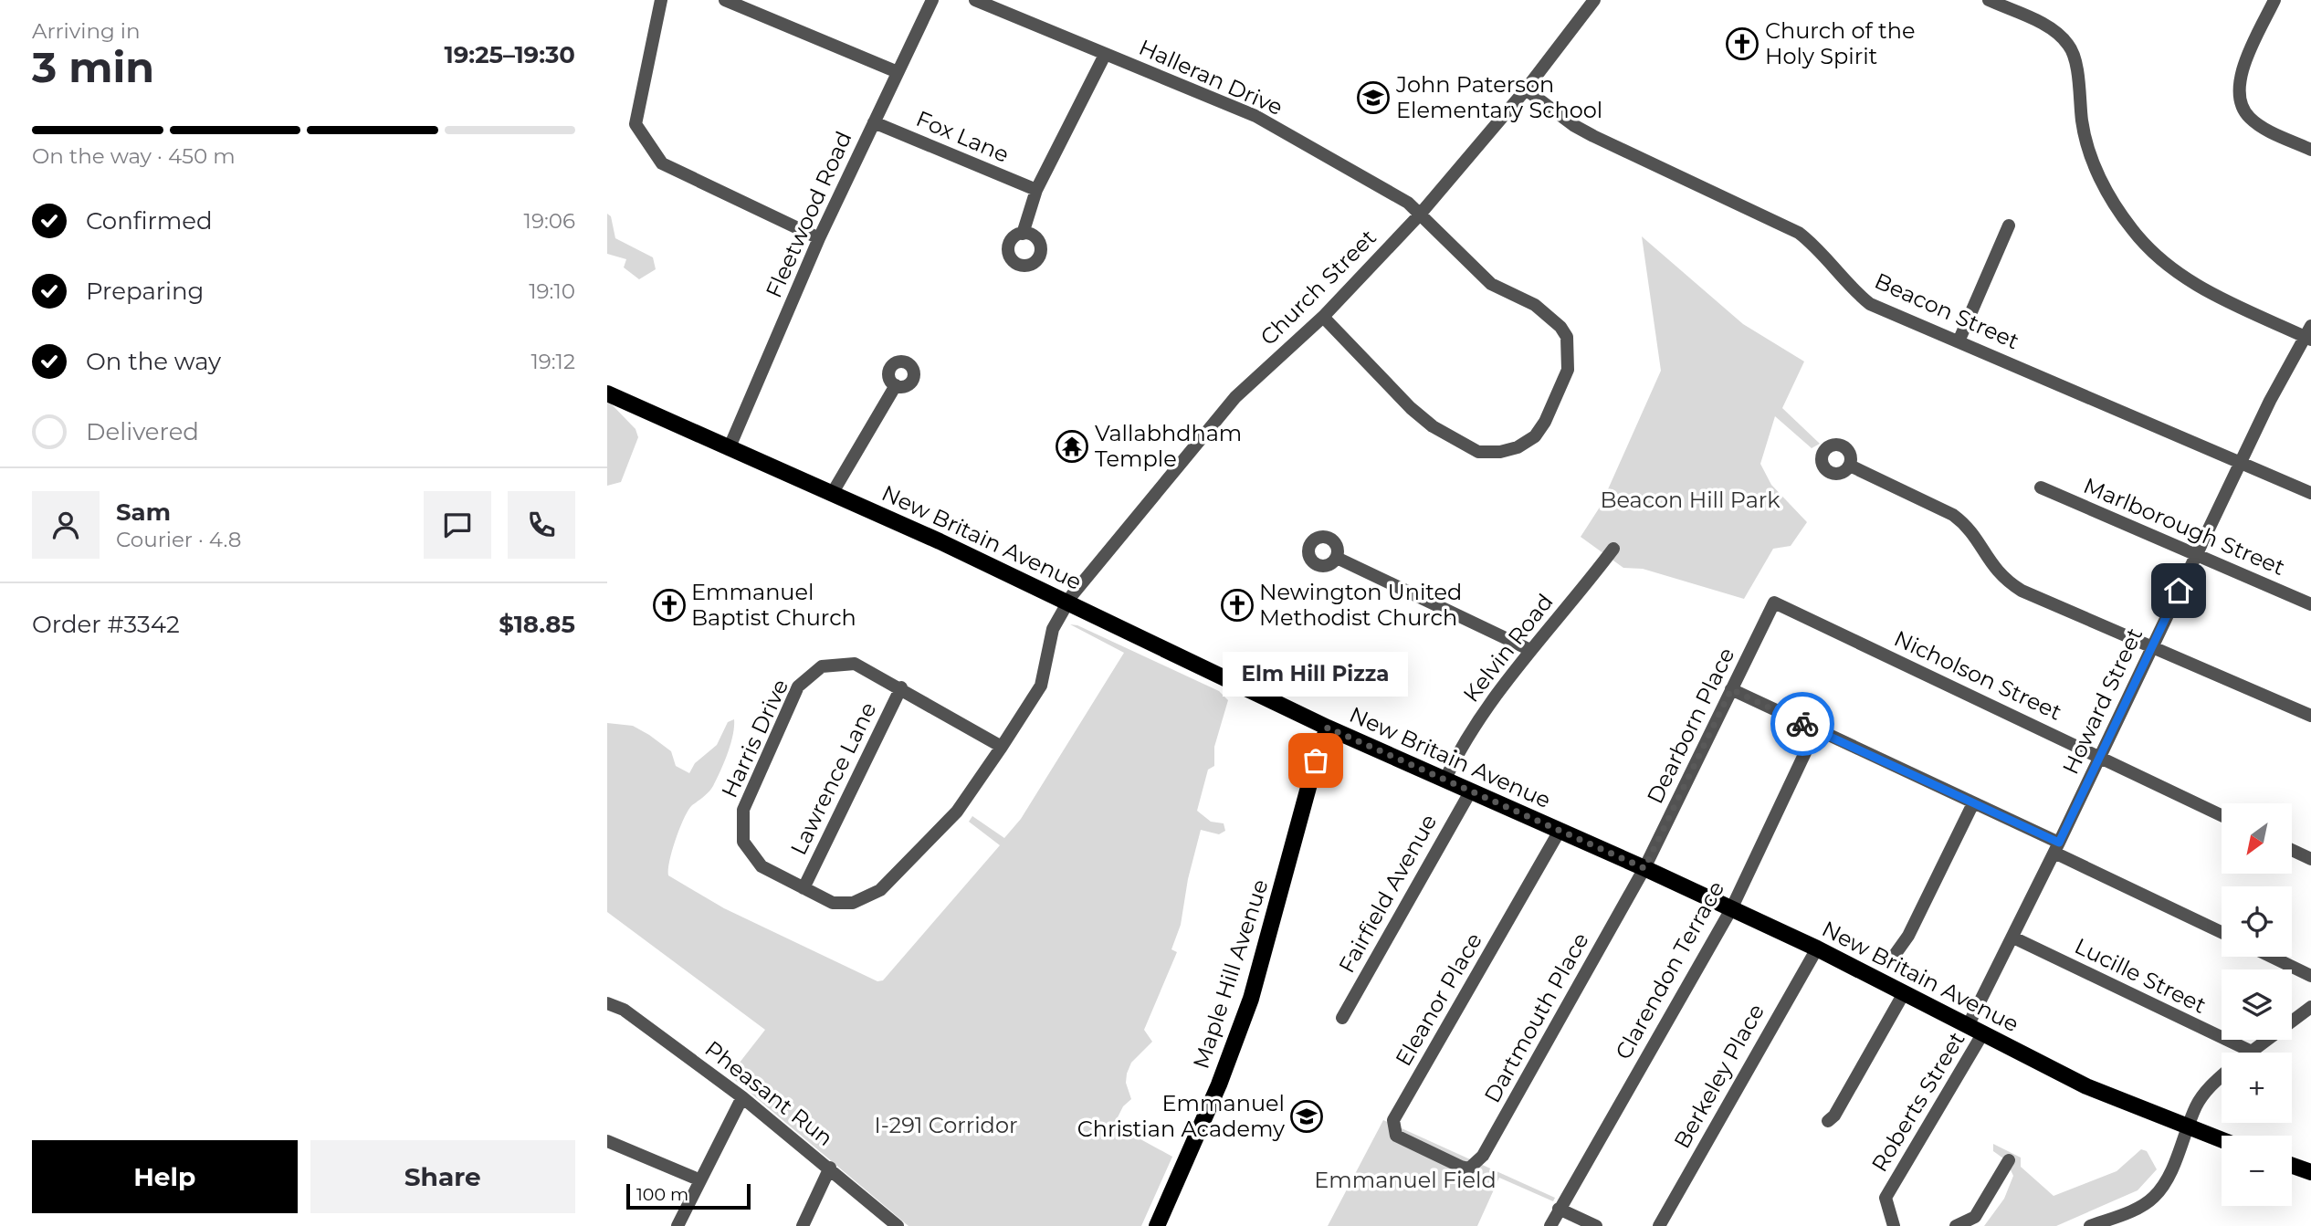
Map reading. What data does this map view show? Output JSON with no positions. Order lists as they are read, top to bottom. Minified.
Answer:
{"streets":{"main road":["New Britain Avenue","Maple Hill Avenue"],"street":["Halleran Drive","Fox Lane","Fleetwood Road","Church Street","Beacon Street","Marlborough Street","Kelvin Road","Nicholson Street","Howard Street","Dearborn Place","Harris Drive","Lawrence Lane","Fairfield Avenue","Clarendon Terrace","Lucille Street","Eleanor Place","Dartmouth Place","Berkeley Place","Pheasant Run","Roberts Street"]},"crossings":[["Halleran Drive","Church Street"],["Fox Lane","Fleetwood Road"],["Fleetwood Road","New Britain Avenue"],["Church Street","Beacon Street"],["Church Street","New Britain Avenue"],["Church Street","Harris Drive"],["Beacon Street","Howard Street"],["Marlborough Street","Howard Street"],["New Britain Avenue","Kelvin Road"],["New Britain Avenue","Howard Street"],["New Britain Avenue","Dearborn Place"],["New Britain Avenue","Harris Drive"],["New Britain Avenue","Fairfield Avenue"],["New Britain Avenue","Clarendon Terrace"],["New Britain Avenue","Maple Hill Avenue"],["New Britain Avenue","Eleanor Place"],["New Britain Avenue","Dartmouth Place"],["New Britain Avenue","Berkeley Place"],["New Britain Avenue","Roberts Street"],["Nicholson Street","Howard Street"],["Nicholson Street","Dearborn Place"],["Howard Street","Lucille Street"],["Howard Street","Roberts Street"],["Dearborn Place","Dartmouth Place"],["Harris Drive","Lawrence Lane"],["Eleanor Place","Dartmouth Place"]],"parks":["Beacon Hill Park","I-291 Corridor","Emmanuel Field"],"places":{"church":["Church of the Holy Spirit","Emmanuel Baptist Church","Newington United Methodist Church"],"school or university":["John Paterson Elementary School","Emmanuel Christian Academy"],"temple":["Vallabhdham Temple"],"other":["Elm Hill Pizza"]},"scale_bar":"100 m","north":"bottom left","page":{"heading":["3 min","Arriving in","19:25–19:30"],"panel":["Sam","Courier · 4.8","Order #3342","$18.85"],"bar":"On the way · 450 m","list":[["Confirmed","19:06"],["Preparing","19:10"],["On the way","19:12"],"Delivered"],"bubble":"Elm Hill Pizza","map_buttons":["+","−"],"buttons":["Help","Share"],"scale":"100 m"}}
